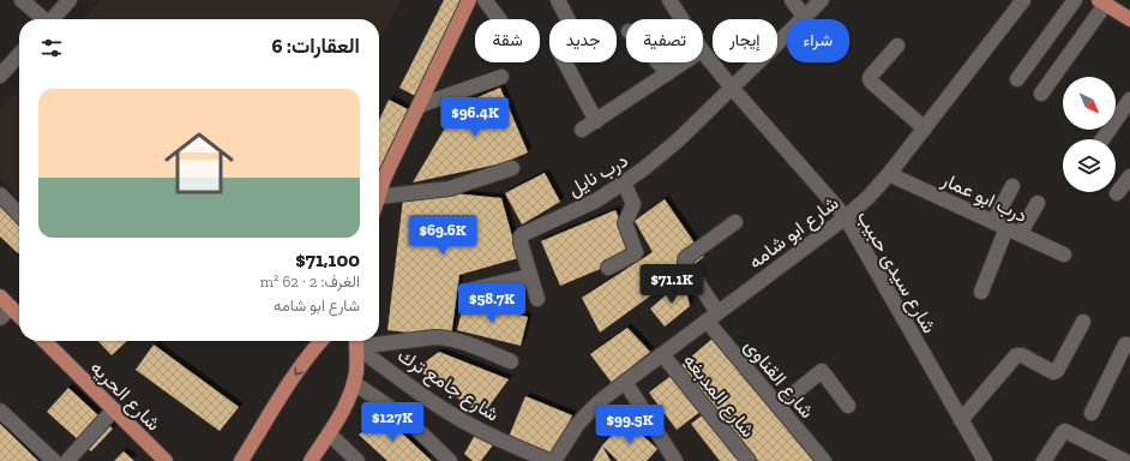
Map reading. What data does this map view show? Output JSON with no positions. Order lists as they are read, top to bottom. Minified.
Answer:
{"streets":{"main road":["شارع الحريه"],"street":["درب نايل","درب ابو عمار","شارع ابو شامه","شارع سيدى حبيب","شارع القناوى","شارع جامع ترك","شارع المدبغه"]},"crossings":[["درب نايل","شارع سيدى حبيب"],["درب ابو عمار","شارع ابو شامه"],["شارع ابو شامه","شارع سيدى حبيب"],["شارع ابو شامه","شارع القناوى"],["شارع ابو شامه","شارع المدبغه"]],"north":"bottom right","page":{"chip":["شراء","إيجار","تصفية","جديد","شقة"],"heading":"العقارات: 6","list":[{"name":"$71,100","note":"الغرف: 2 · 62 m² · شارع ابو شامه"}],"price":["$96.4K","$69.6K","$71.1K","$58.7K","$127K","$99.5K"]}}
